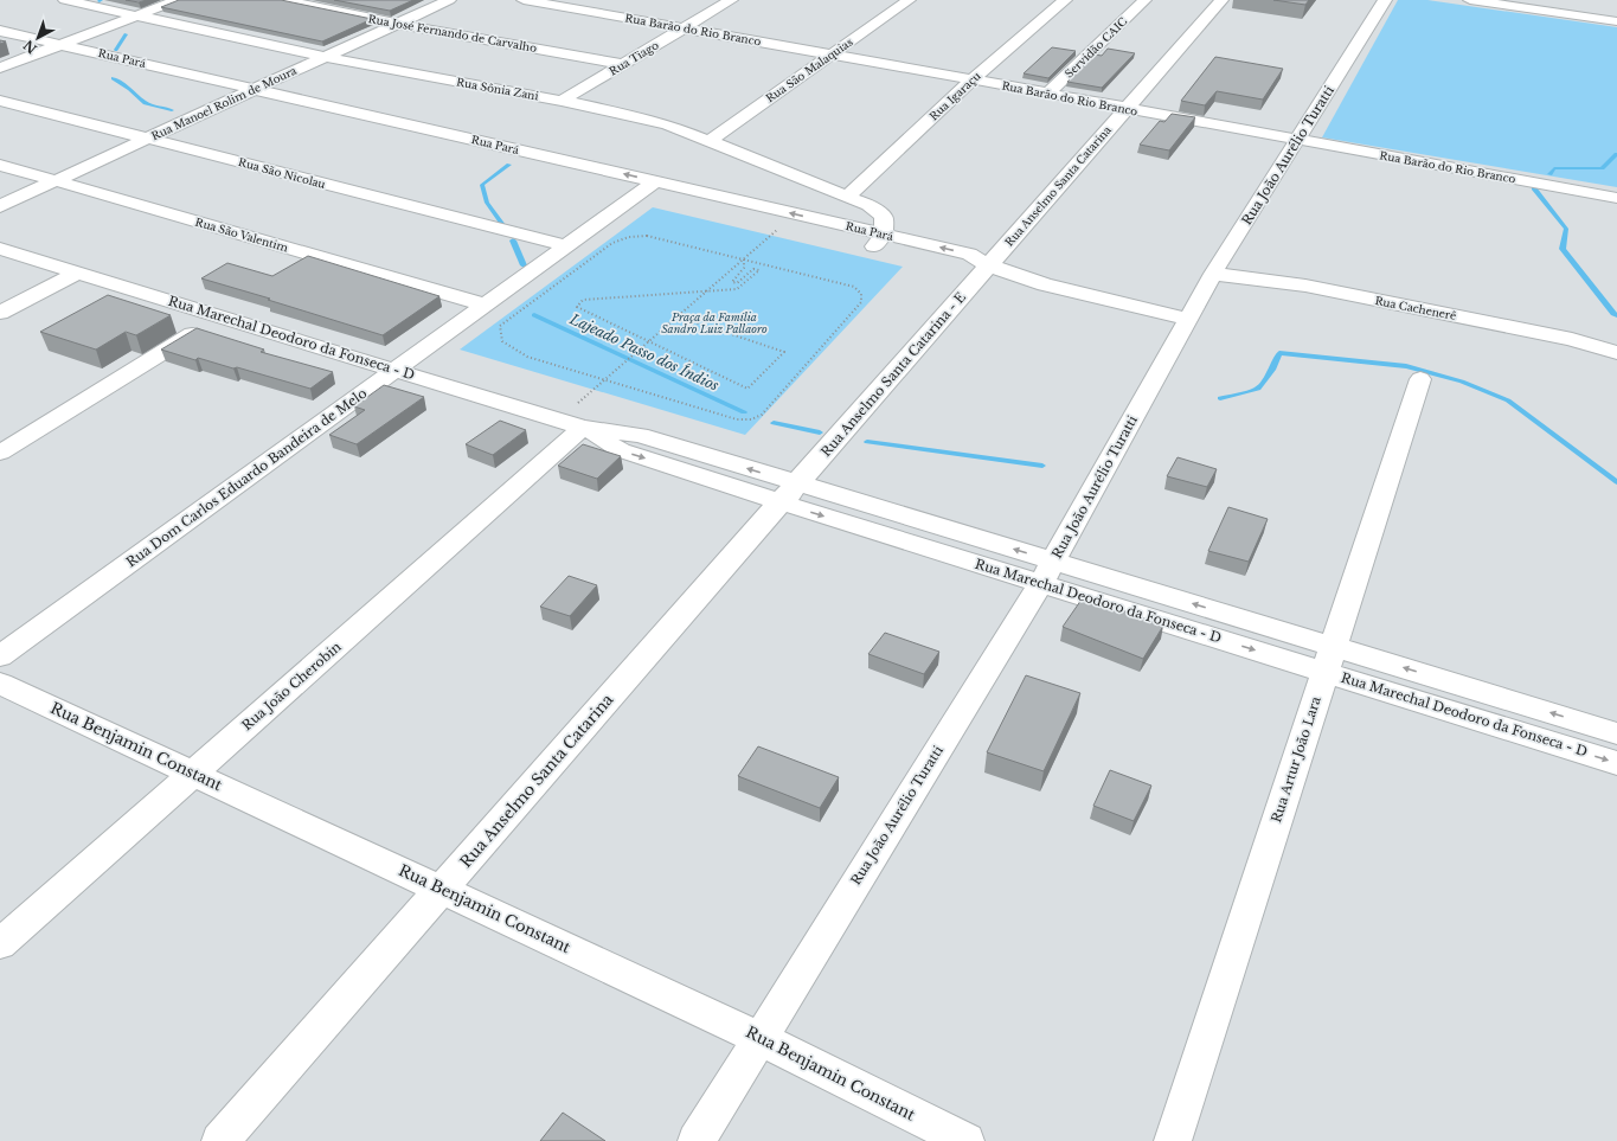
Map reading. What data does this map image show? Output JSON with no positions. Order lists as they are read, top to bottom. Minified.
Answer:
{"streets":{"street":["Rua Barão do Rio Branco","Rua José Fernando de Carvalho","Servidão CAIC","Rua Pará","Rua Tiago","Rua São Malaquias","Rua Sônia Zani","Rua Igaraçu","Rua Manoel Rolim de Moura","Rua João Aurélio Turatti","Rua São Nicolau","Rua Anselmo Santa Catarina","Rua São Valentim","Rua Cachenerê","Rua Marechal Deodoro da Fonseca - D","Rua Anselmo Santa Catarina - E","Rua Dom Carlos Eduardo Bandeira de Melo","Rua João Cherobin","Rua Benjamin Constant","Rua Artur João Lara"]},"crossings":[["Rua Barão do Rio Branco","Servidão CAIC"],["Rua Barão do Rio Branco","Rua Tiago"],["Rua Barão do Rio Branco","Rua São Malaquias"],["Rua Barão do Rio Branco","Rua Igaraçu"],["Rua Barão do Rio Branco","Rua João Aurélio Turatti"],["Rua Barão do Rio Branco","Rua Anselmo Santa Catarina"],["Rua José Fernando de Carvalho","Rua Tiago"],["Rua José Fernando de Carvalho","Rua Manoel Rolim de Moura"],["Rua Pará","Rua Sônia Zani"],["Rua Pará","Rua Manoel Rolim de Moura"],["Rua Pará","Rua João Aurélio Turatti"],["Rua Pará","Rua Anselmo Santa Catarina"],["Rua Pará","Rua Anselmo Santa Catarina - E"],["Rua Pará","Rua Dom Carlos Eduardo Bandeira de Melo"],["Rua Tiago","Rua Sônia Zani"],["Rua São Malaquias","Rua Sônia Zani"],["Rua Sônia Zani","Rua Igaraçu"],["Rua Sônia Zani","Rua Manoel Rolim de Moura"],["Rua Manoel Rolim de Moura","Rua São Nicolau"],["Rua Manoel Rolim de Moura","Rua São Valentim"],["Rua João Aurélio Turatti","Rua Cachenerê"],["Rua João Aurélio Turatti","Rua Marechal Deodoro da Fonseca - D"],["Rua João Aurélio Turatti","Rua Benjamin Constant"],["Rua São Nicolau","Rua Dom Carlos Eduardo Bandeira de Melo"],["Rua Anselmo Santa Catarina","Rua Marechal Deodoro da Fonseca - D"],["Rua Anselmo Santa Catarina","Rua Anselmo Santa Catarina - E"],["Rua Anselmo Santa Catarina","Rua Benjamin Constant"],["Rua São Valentim","Rua Dom Carlos Eduardo Bandeira de Melo"],["Rua Marechal Deodoro da Fonseca - D","Rua Anselmo Santa Catarina - E"],["Rua Marechal Deodoro da Fonseca - D","Rua Dom Carlos Eduardo Bandeira de Melo"],["Rua Marechal Deodoro da Fonseca - D","Rua João Cherobin"],["Rua Marechal Deodoro da Fonseca - D","Rua Artur João Lara"],["Rua João Cherobin","Rua Benjamin Constant"]],"water":["Lajeado Passo dos Índios"],"parks":["Praça da Família Sandro Luiz Pallaoro"],"north":"bottom left"}
